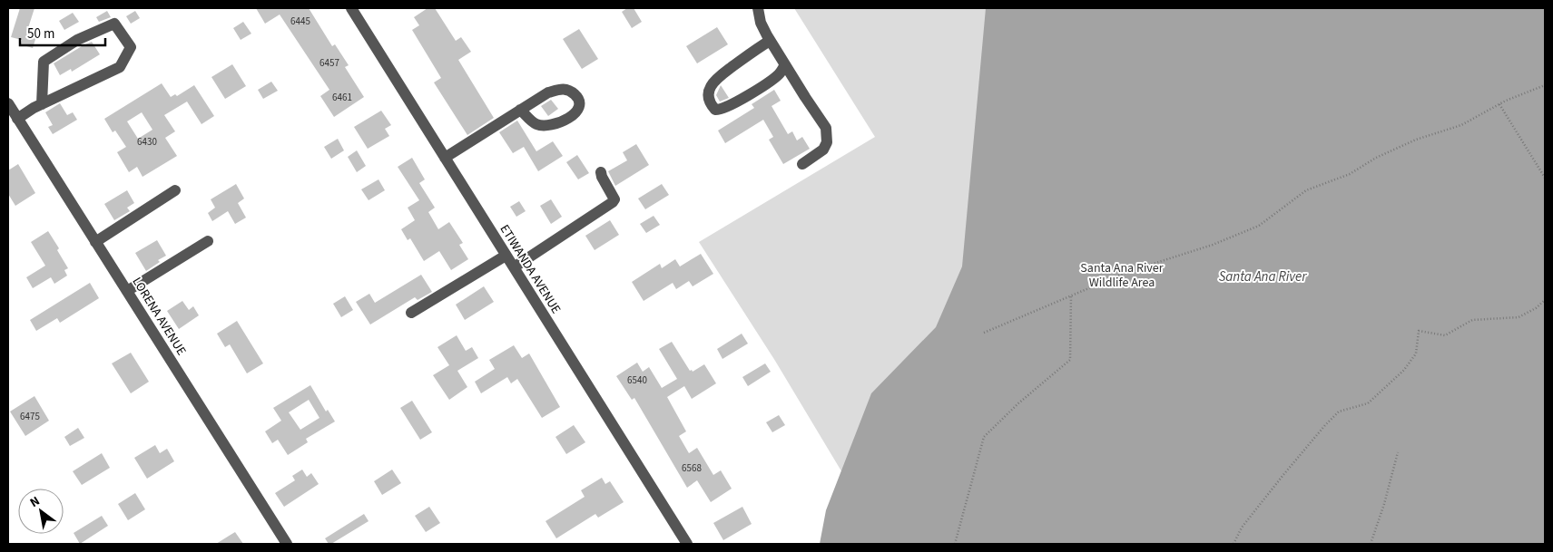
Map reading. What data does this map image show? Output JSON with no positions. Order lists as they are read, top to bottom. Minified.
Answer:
{"streets":{"street":["ETIWANDA AVENUE","LORENA AVENUE"]},"water":["Santa Ana River"],"parks":["Santa Ana River Wildlife Area"],"house_numbers":["6445","6457","6461","6430","6540","6475","6568"],"scale_bar":"50 m","north":"top left"}
